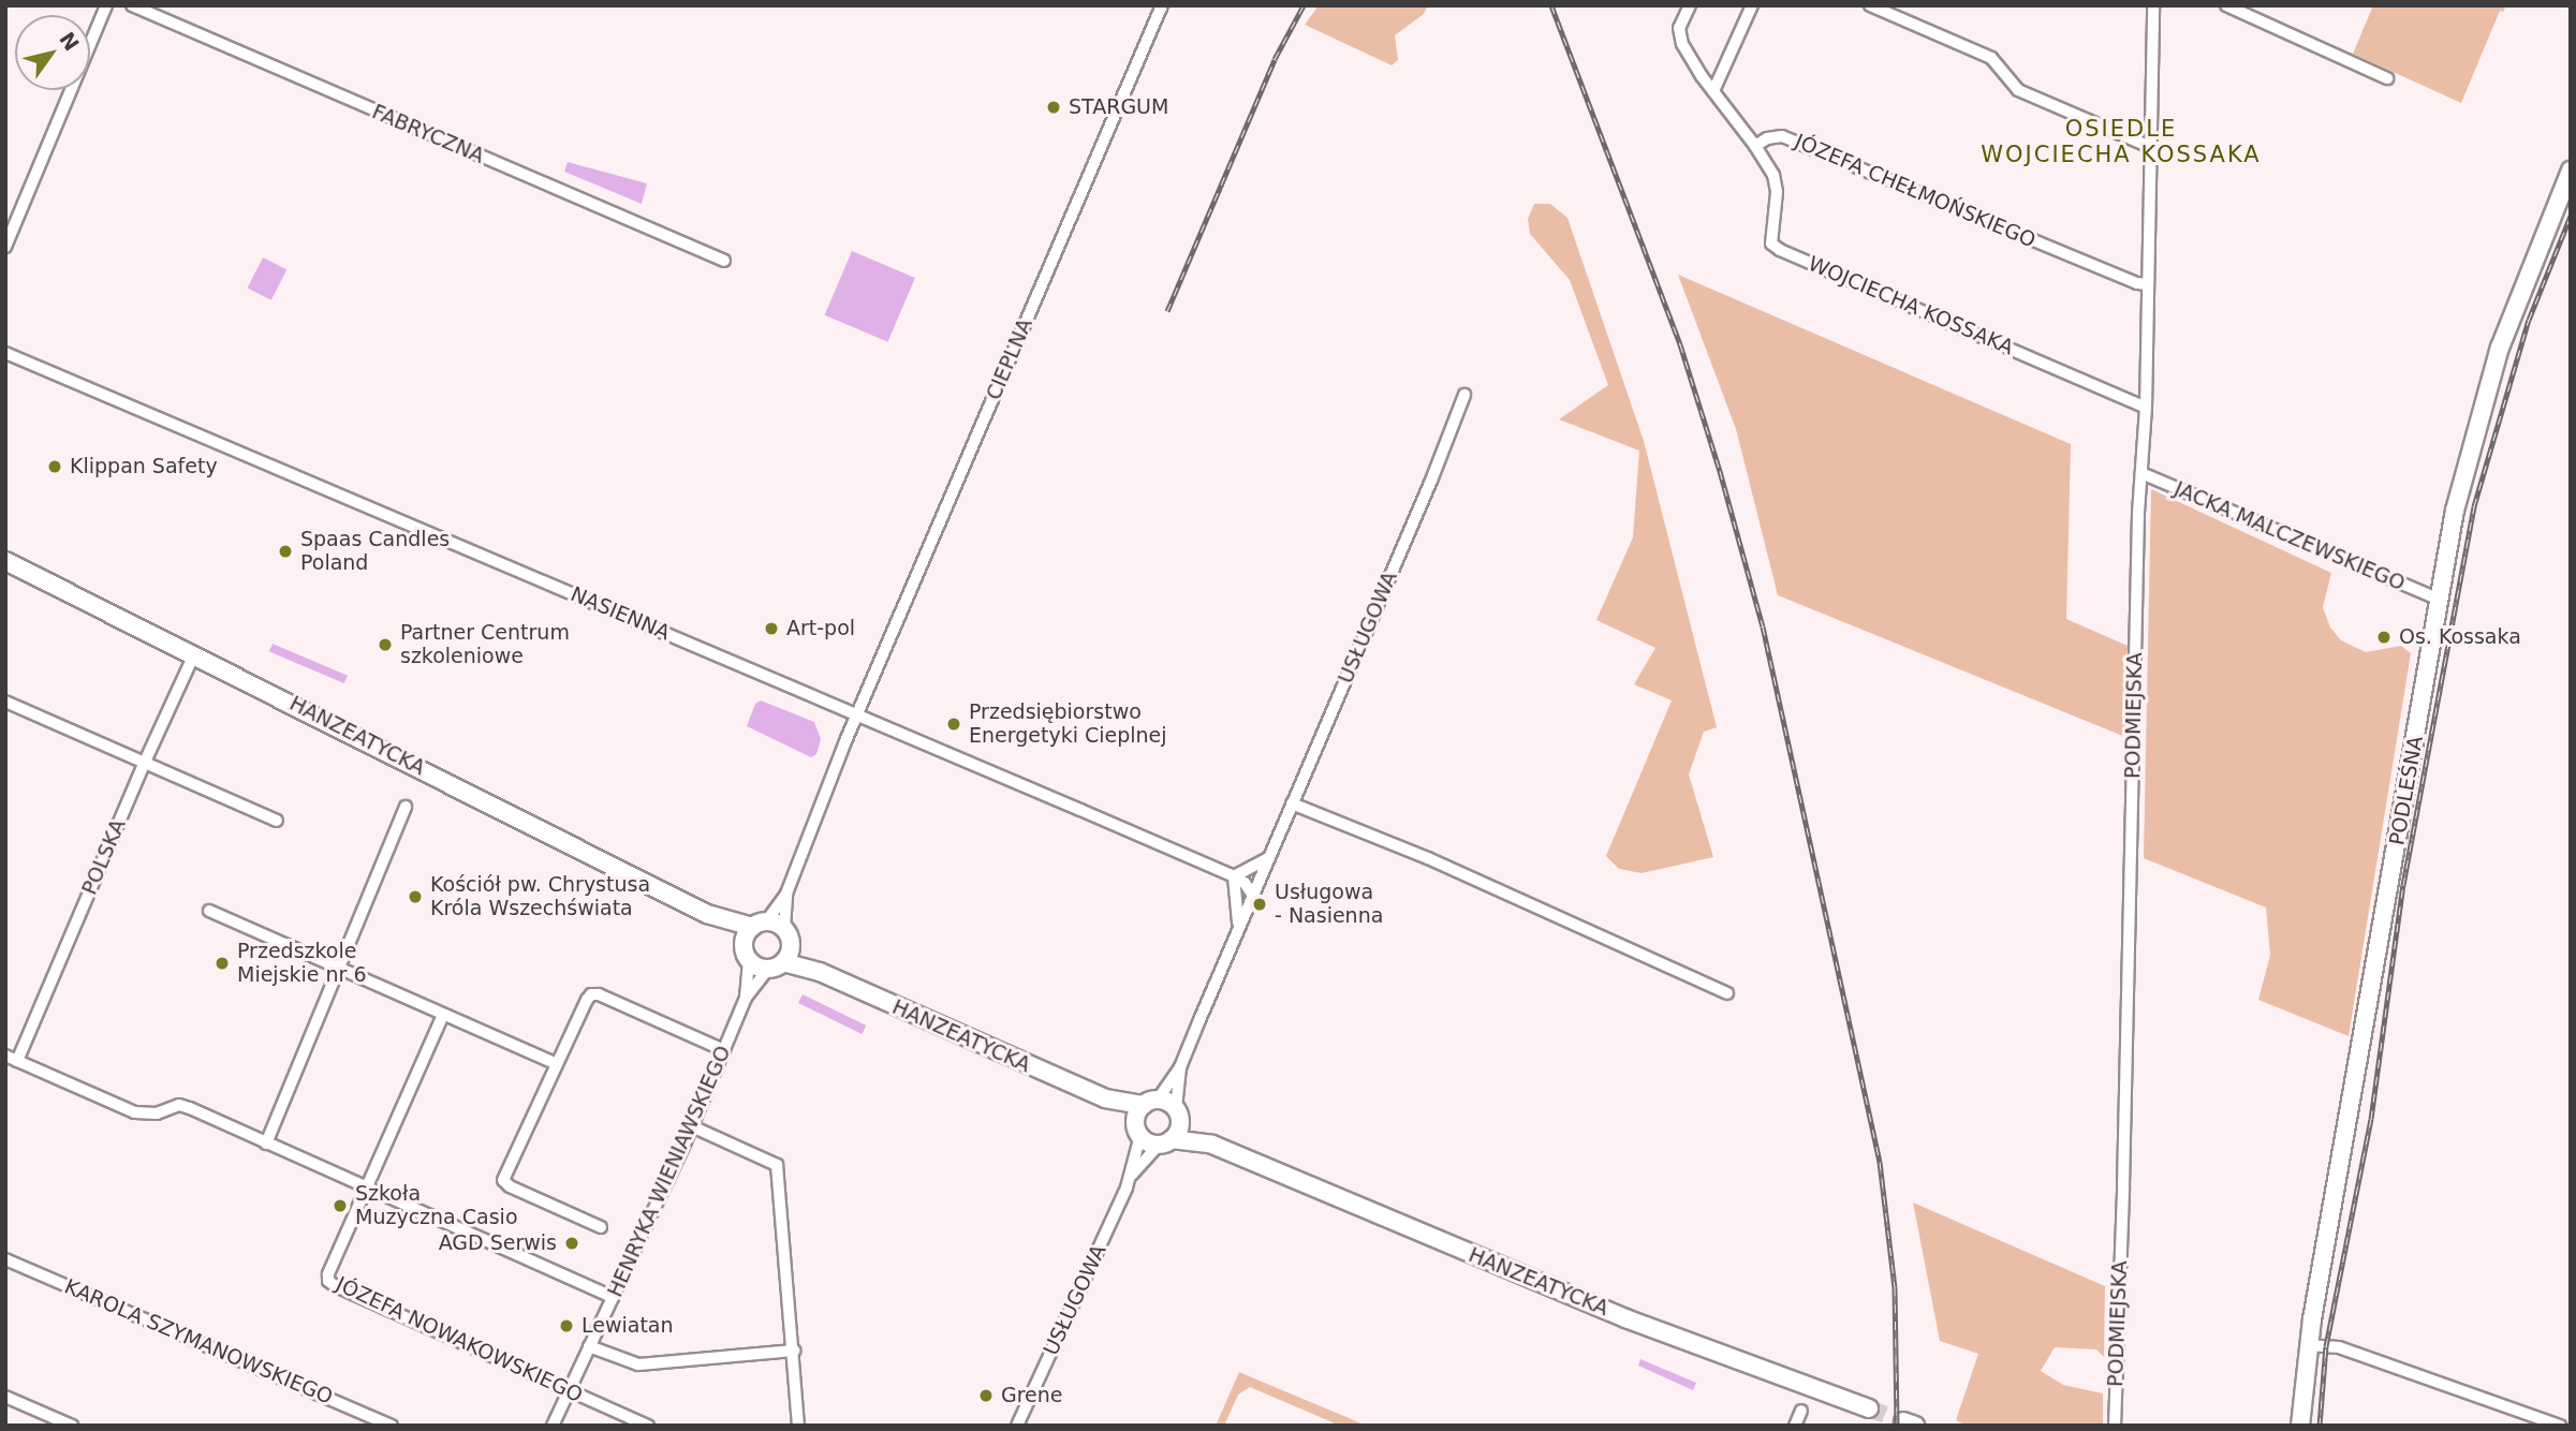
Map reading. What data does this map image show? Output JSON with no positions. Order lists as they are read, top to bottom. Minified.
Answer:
{"streets":{"street":["FABRYCZNA","JÓZEFA CHEŁMOŃSKIEGO","WOJCIECHA KOSSAKA","CIEPLNA","JACKA MALCZEWSKIEGO","NASIENNA","USŁUGOWA","PODMIEJSKA","HANZEATYCKA","PODLEŚNA","POLSKA","HENRYKA WIENIAWSKIEGO","JÓZEFA NOWAKOWSKIEGO","KAROLA SZYMANOWSKIEGO"]},"crossings":[["JÓZEFA CHEŁMOŃSKIEGO","WOJCIECHA KOSSAKA"],["JÓZEFA CHEŁMOŃSKIEGO","PODMIEJSKA"],["WOJCIECHA KOSSAKA","PODMIEJSKA"],["CIEPLNA","NASIENNA"],["JACKA MALCZEWSKIEGO","PODMIEJSKA"],["JACKA MALCZEWSKIEGO","PODLEŚNA"],["NASIENNA","USŁUGOWA"],["USŁUGOWA","HANZEATYCKA"],["HANZEATYCKA","POLSKA"],["HANZEATYCKA","HENRYKA WIENIAWSKIEGO"],["HENRYKA WIENIAWSKIEGO","JÓZEFA NOWAKOWSKIEGO"]],"districts":["OSIEDLE WOJCIECHA KOSSAKA"],"places":["STARGUM","Klippan Safety","Spaas Candles Poland","Art-pol","Os. Kossaka","Partner Centrum szkoleniowe","Przedsiębiorstwo Energetyki Cieplnej","Kościół pw. Chrystusa Króla Wszechświata","Usługowa - Nasienna","Przedszkole Miejskie nr 6","Szkoła Muzyczna Casio","AGD Serwis","Lewiatan","Grene"],"north":"top right"}
